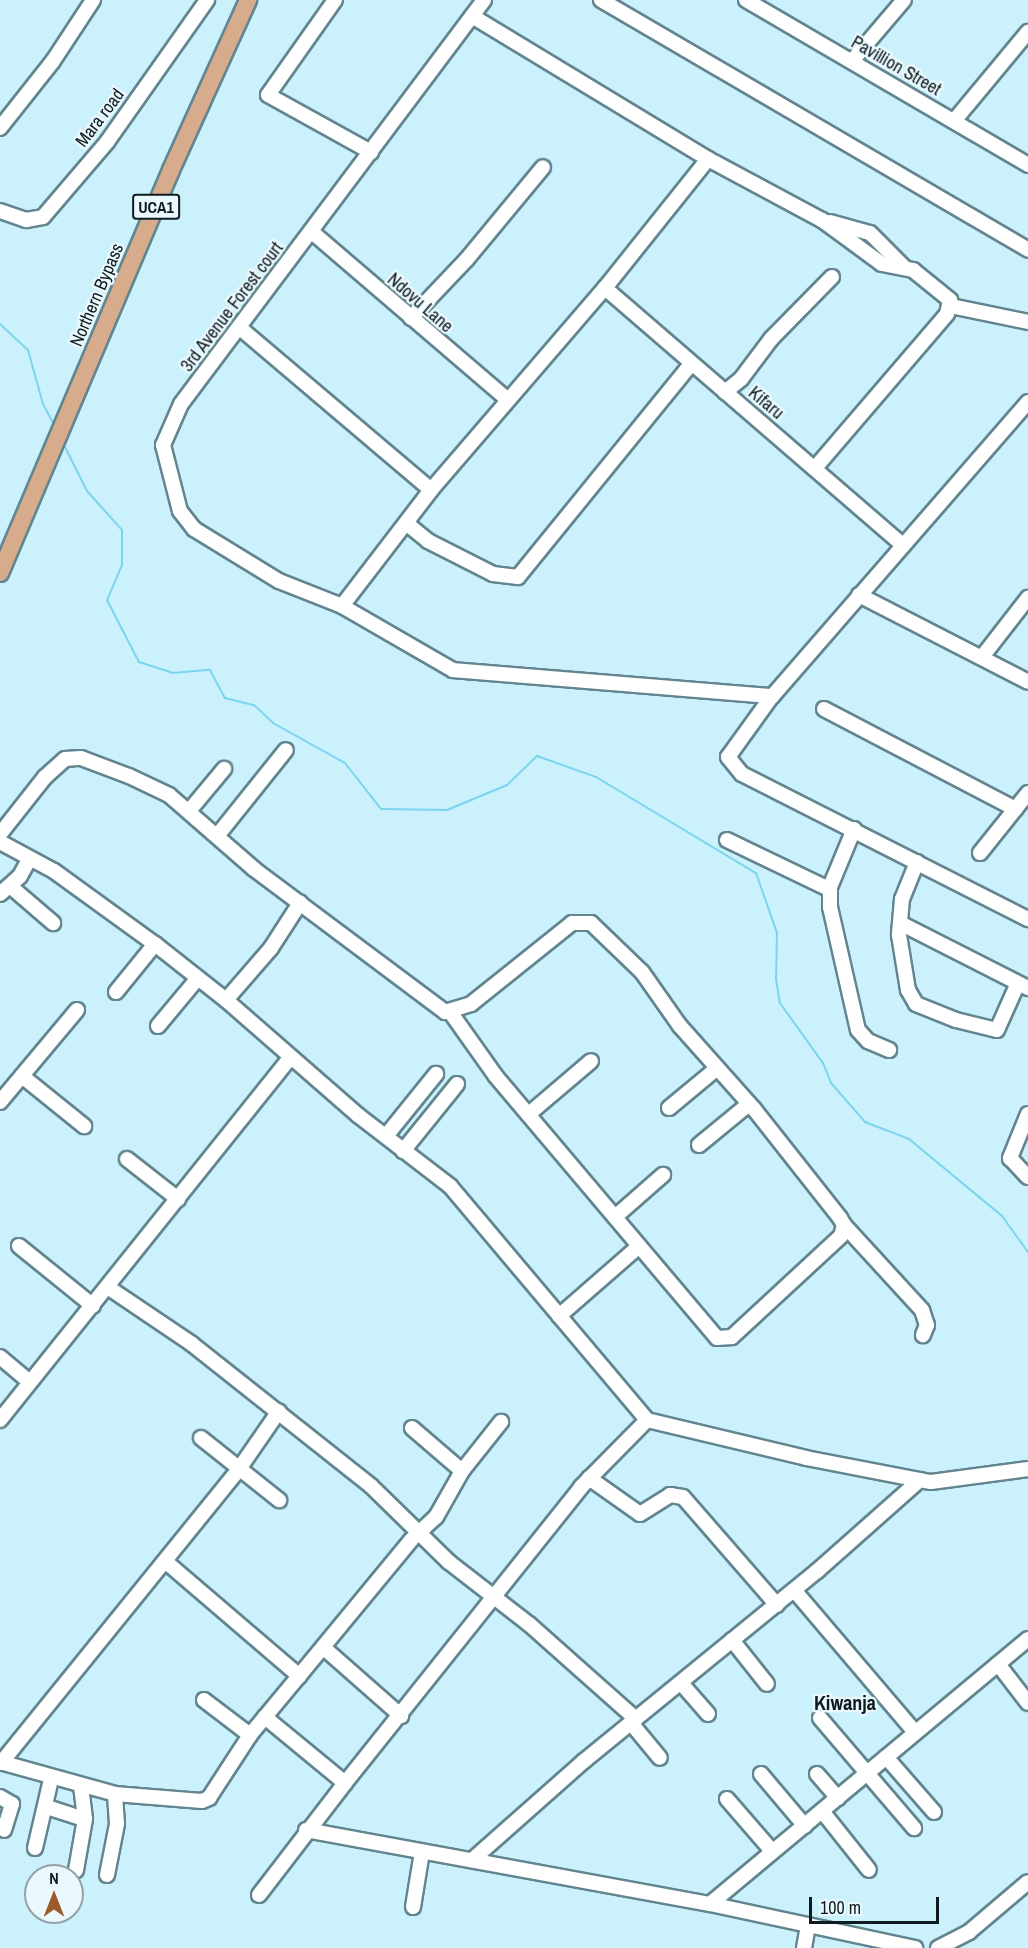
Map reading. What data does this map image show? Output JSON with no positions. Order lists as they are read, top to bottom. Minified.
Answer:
{"streets":{"main road":["UCA1","Northern Bypass"],"street":["Pavillion Street","Mara road","Ndovu Lane","3rd Avenue Forest court","Kifaru"]},"crossings":[["Ndovu Lane","3rd Avenue Forest court"]],"districts":["Kiwanja"],"scale_bar":"100 m","north":"top"}
